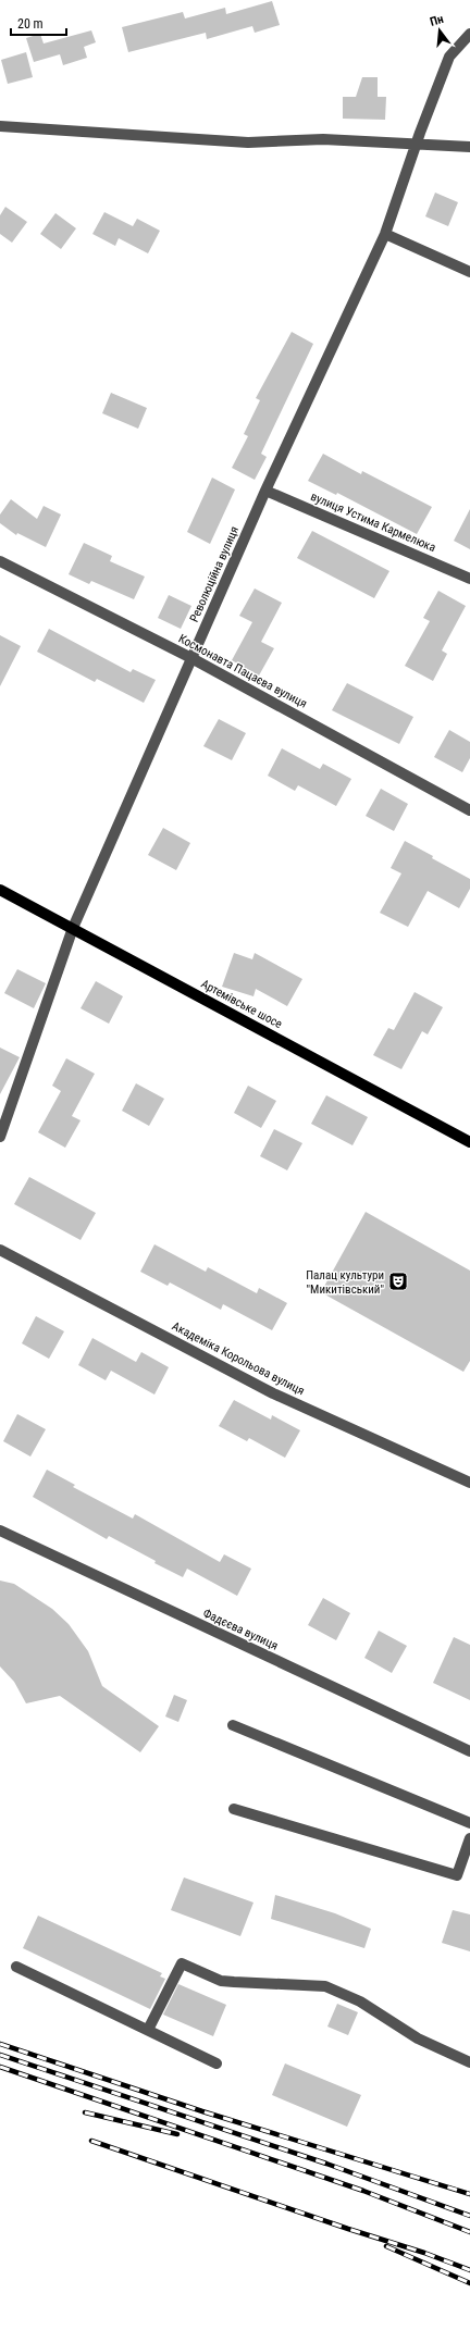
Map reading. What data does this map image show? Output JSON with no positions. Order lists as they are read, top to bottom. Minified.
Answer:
{"streets":{"main road":["Артемівське шосе"],"street":["вулиця Устима Кармелюка","Революційна вулиця","Космонавта Пацаєва вулиця","Академіка Корольова вулиця","Фадєєва вулиця"]},"crossings":[["вулиця Устима Кармелюка","Революційна вулиця"],["Революційна вулиця","Космонавта Пацаєва вулиця"],["Революційна вулиця","Артемівське шосе"]],"places":{"theatre":["Палац культури \"Микитівський\""]},"scale_bar":"20 m","north":"top"}
